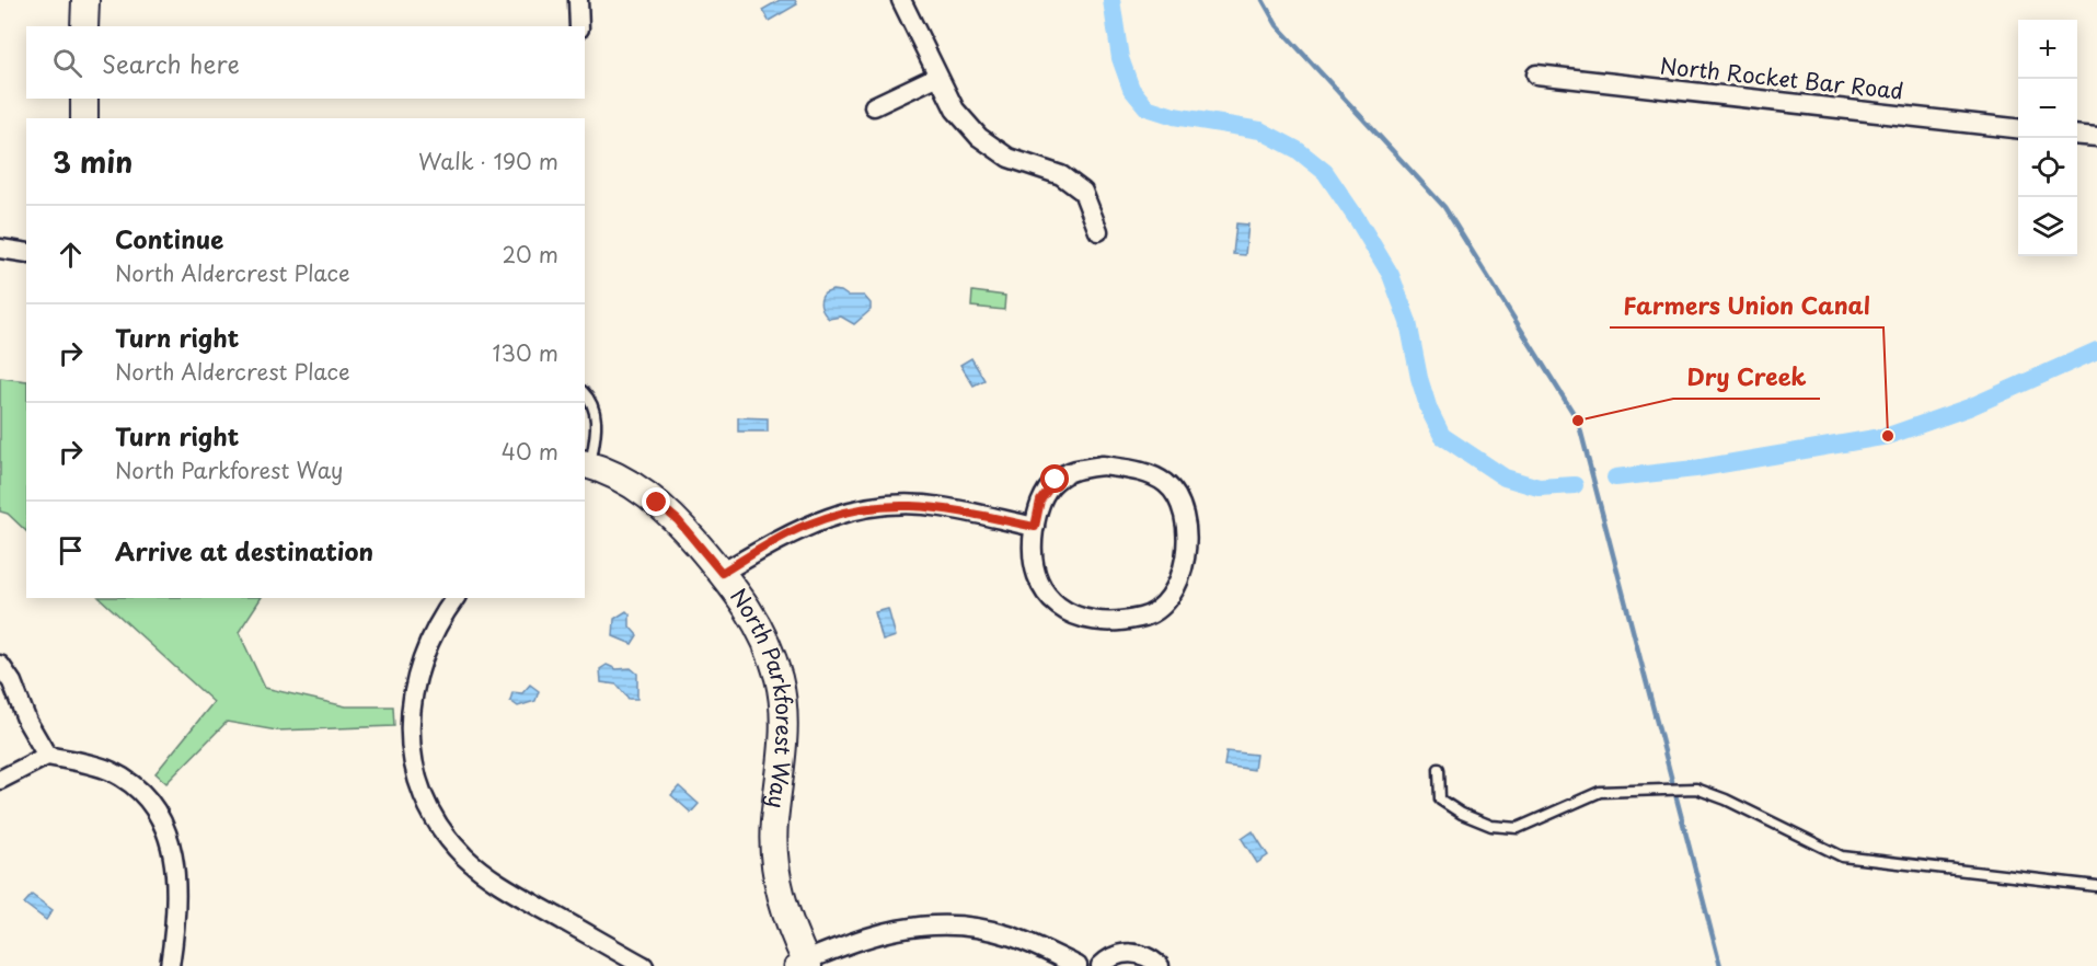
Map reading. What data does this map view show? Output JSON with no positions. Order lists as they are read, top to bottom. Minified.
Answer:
{"streets":{"street":["North Rocket Bar Road","North Parkforest Way"]},"places":["Dry Creek","Farmers Union Canal"],"page":{"map_buttons":["+","−"],"search":"Search here","heading":["3 min","Walk · 190 m"],"list":[["Continue","North Aldercrest Place","20 m"],["Turn right","North Aldercrest Place","130 m"],["Turn right","North Parkforest Way","40 m"],"Arrive at destination"]}}
